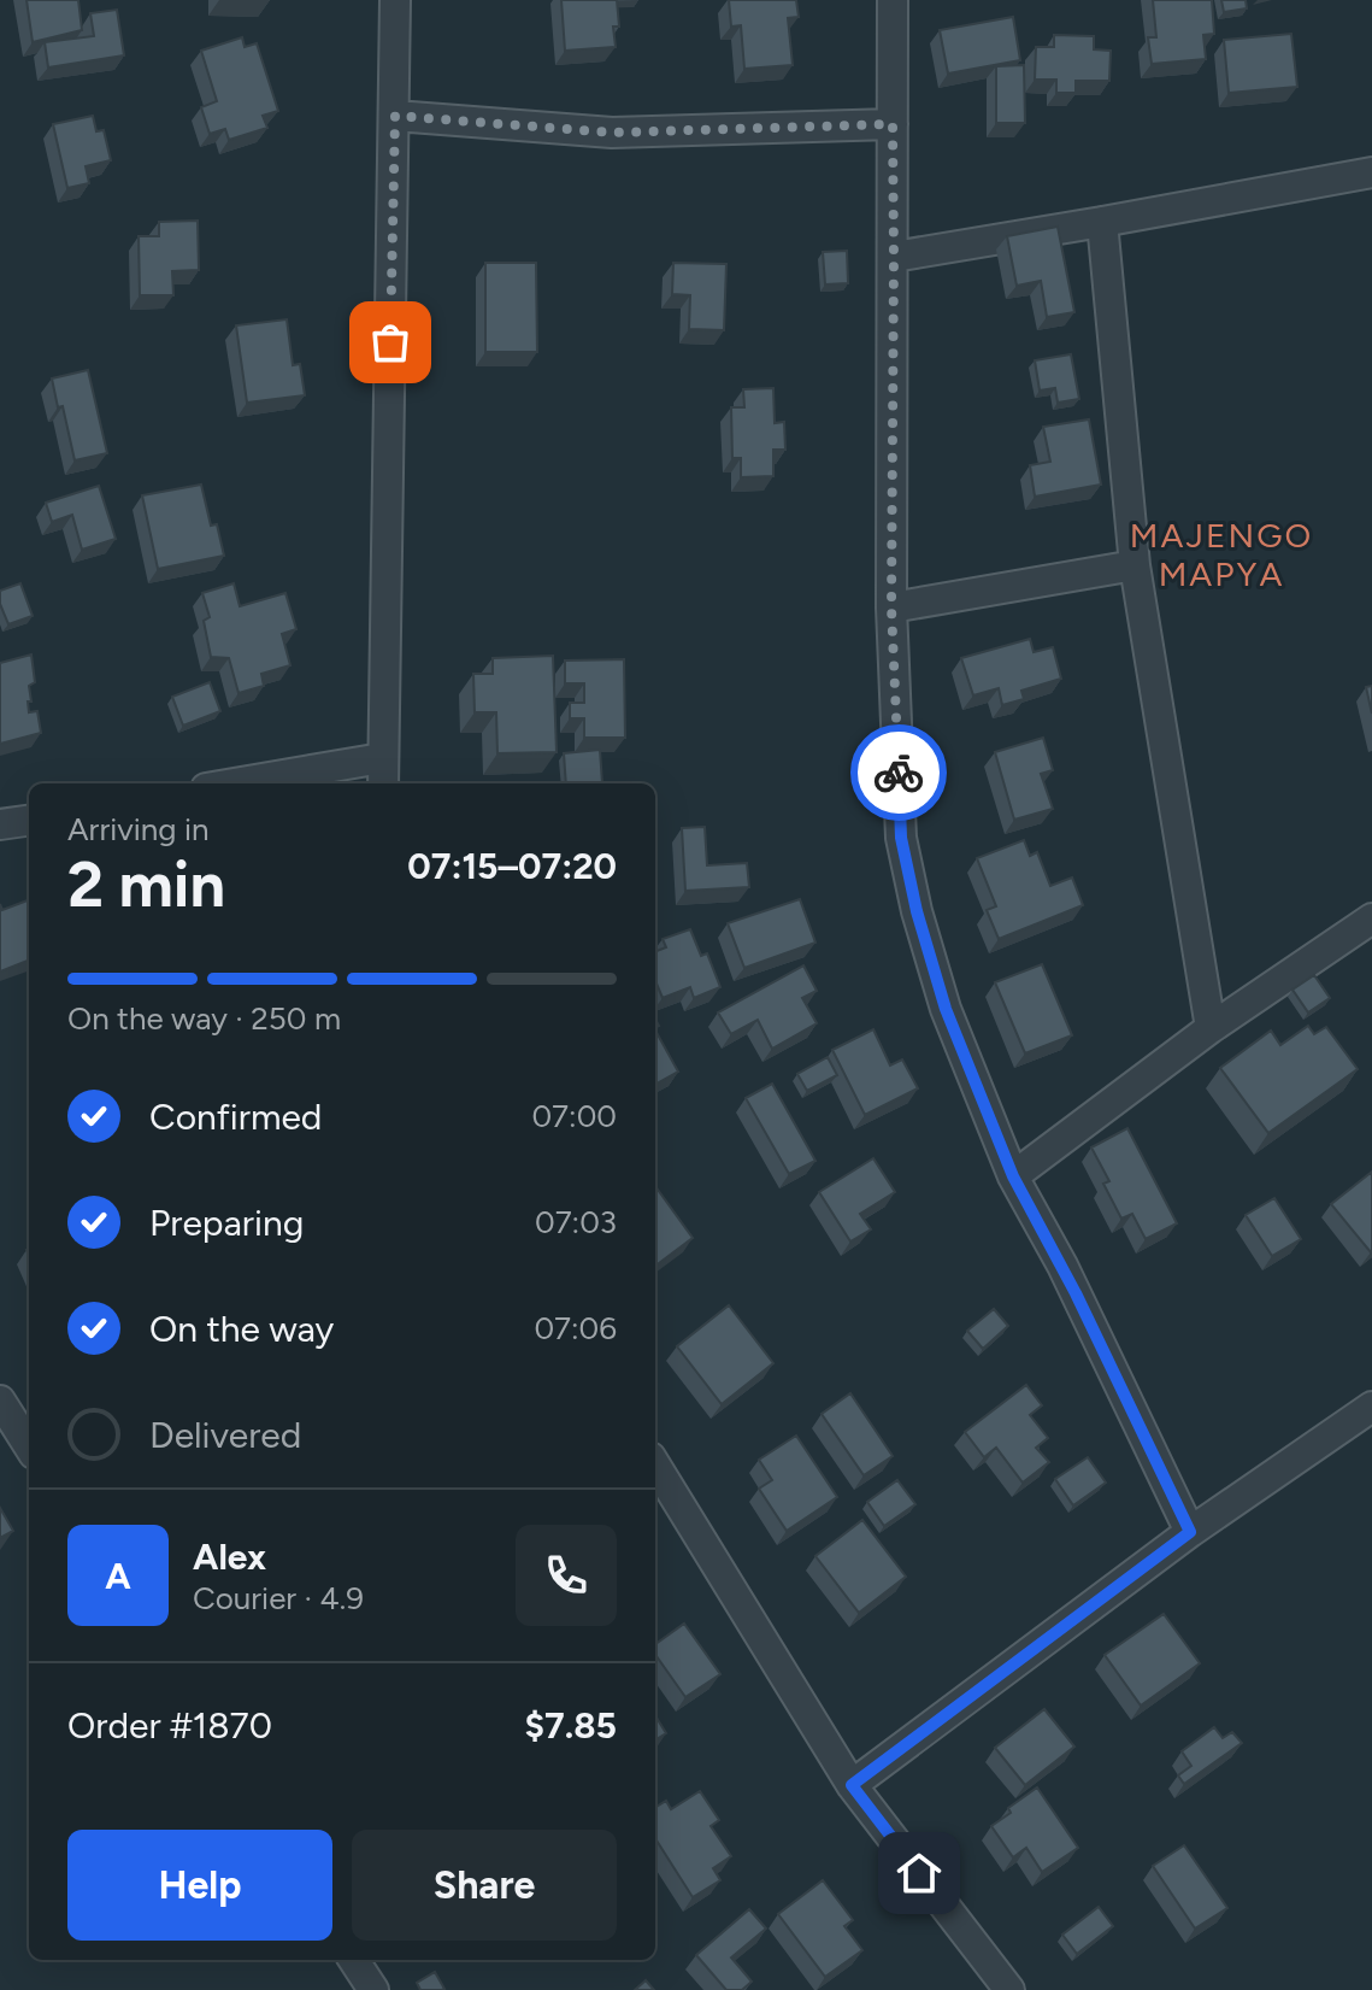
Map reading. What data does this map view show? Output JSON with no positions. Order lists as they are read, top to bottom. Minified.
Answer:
{"districts":["MAJENGO MAPYA"],"page":{"heading":["2 min","Arriving in","07:15–07:20"],"panel":["Alex","Courier · 4.9","Order #1870","$7.85"],"bar":"On the way · 250 m","list":[["Confirmed","07:00"],["Preparing","07:03"],["On the way","07:06"],"Delivered"],"round":"A","buttons":["Help","Share"]}}
